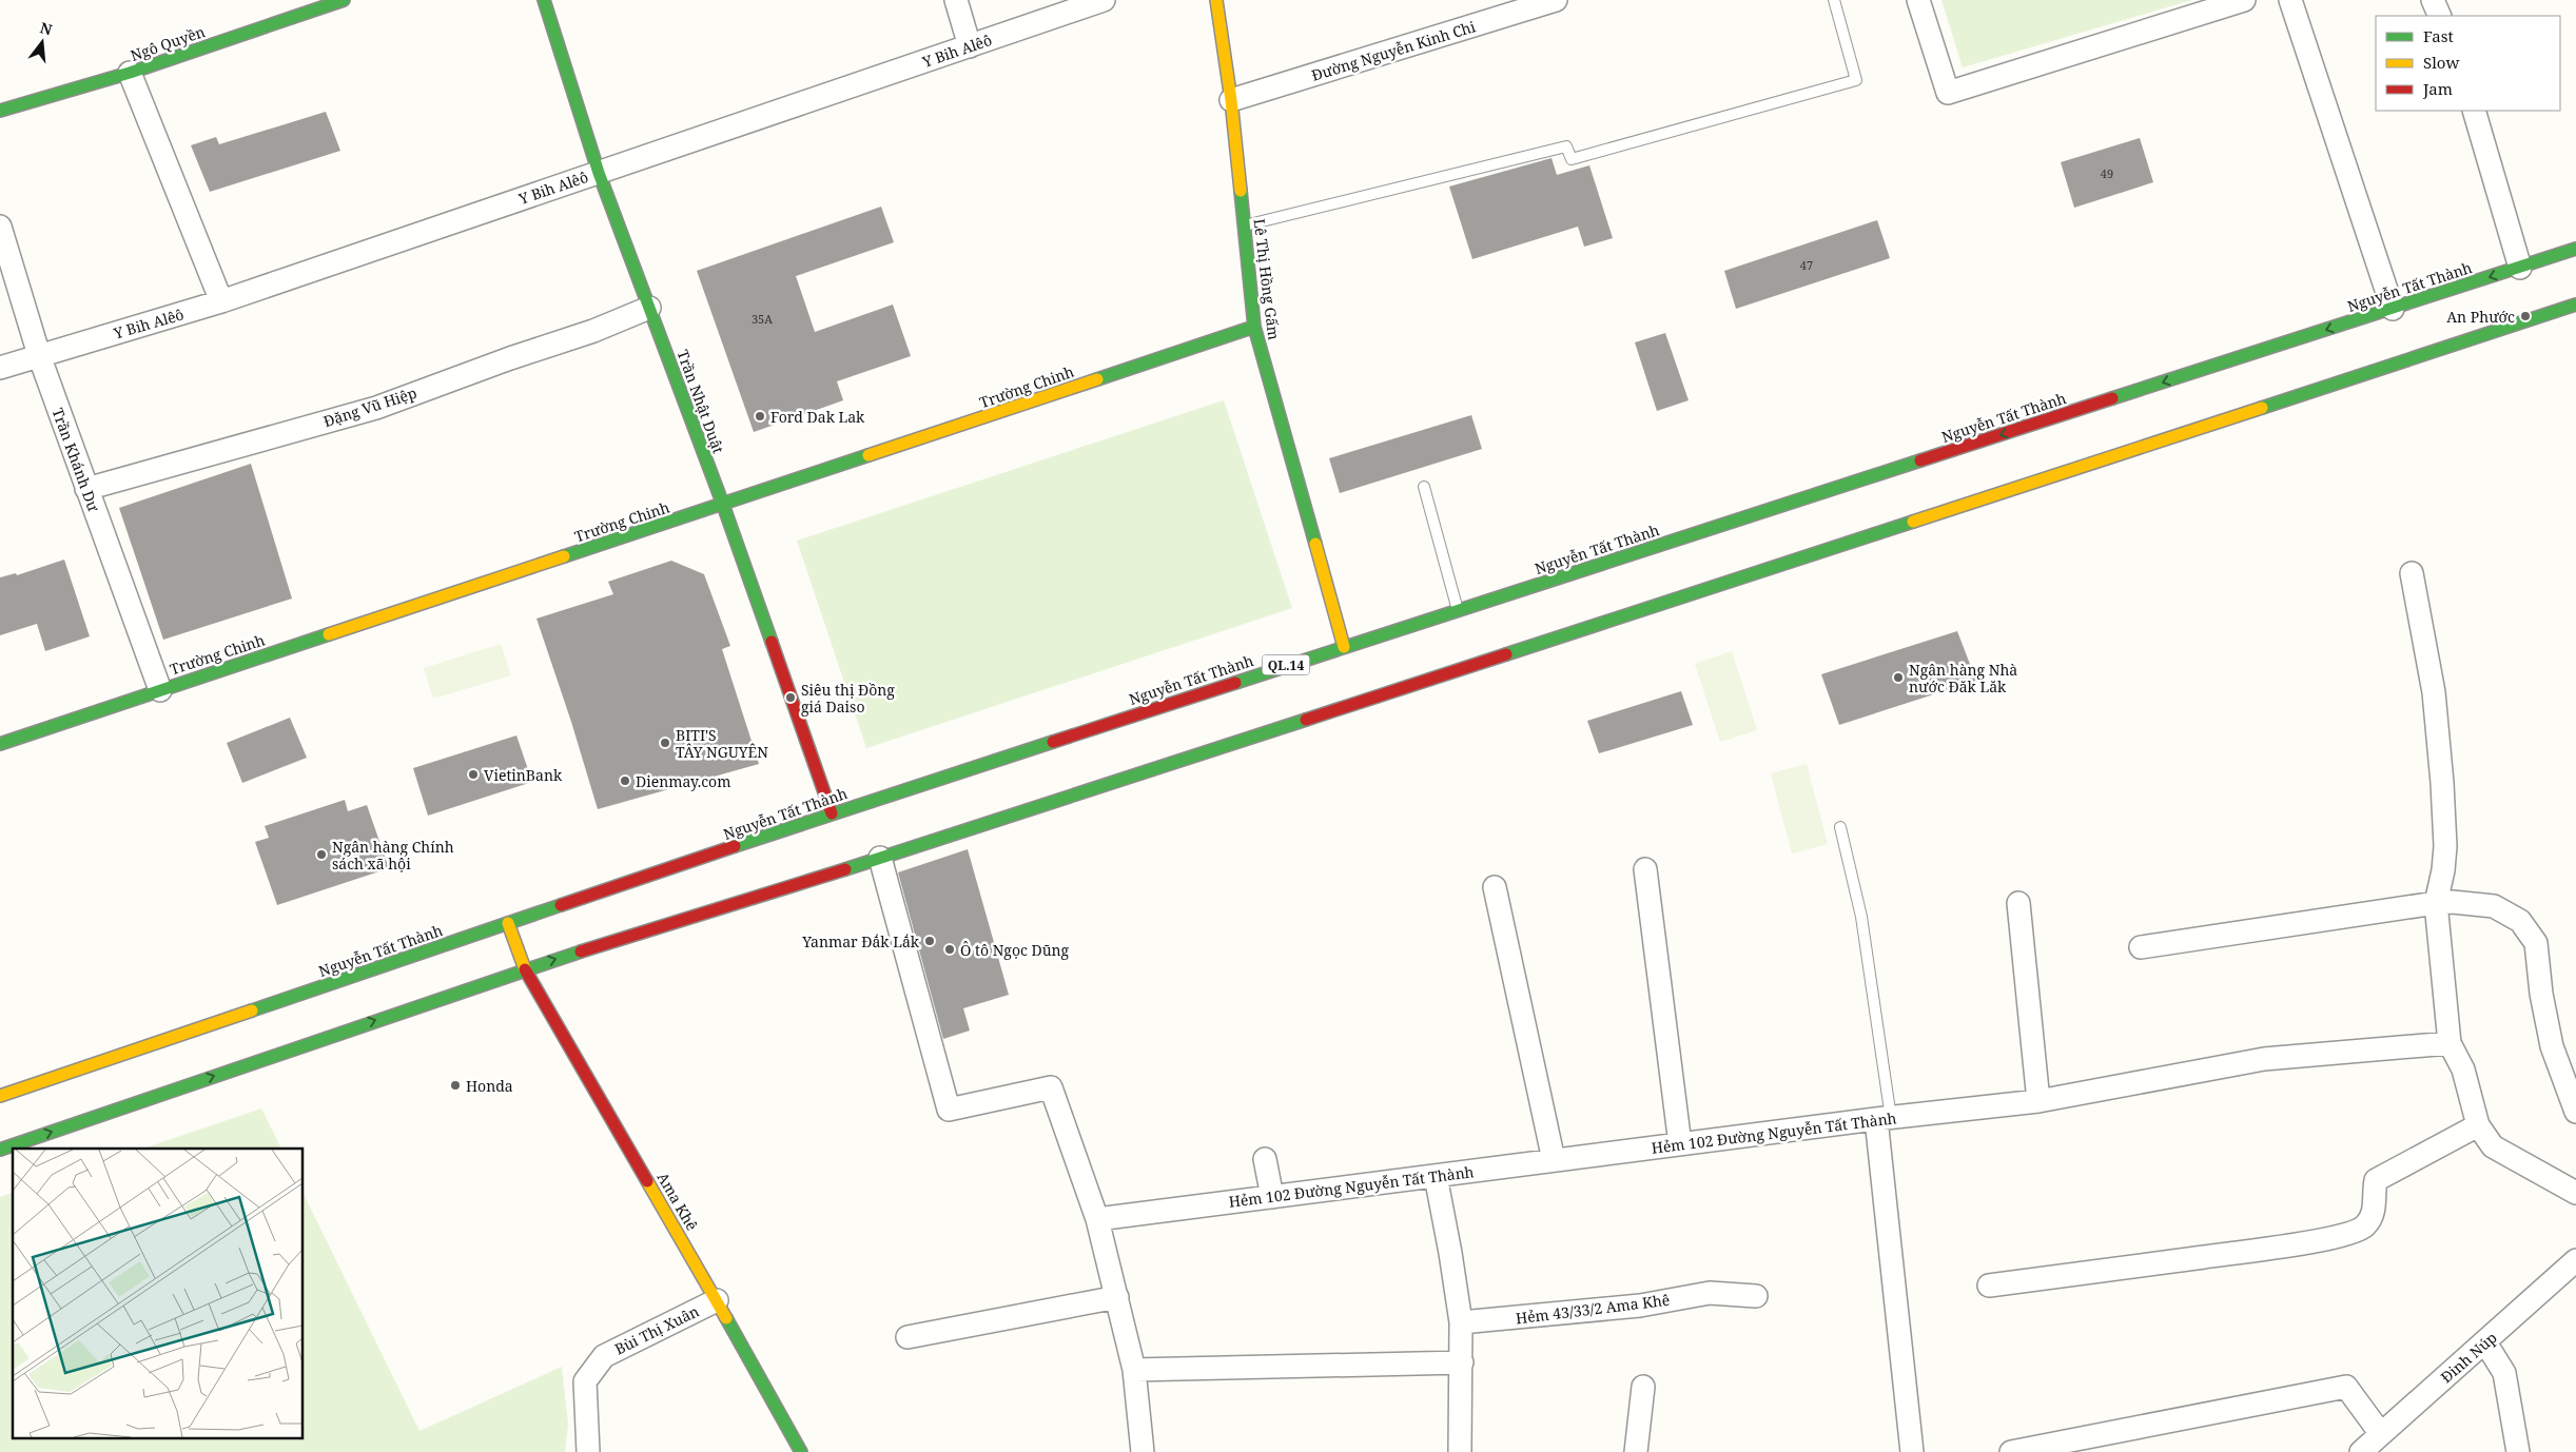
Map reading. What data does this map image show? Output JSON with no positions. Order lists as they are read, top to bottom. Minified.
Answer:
{"streets":{"main road":["Ngô Quyền","Lê Thị Hồng Gấm","Nguyễn Tất Thành","Trường Chinh","Trần Nhật Duật","QL.14","Ama Khê"],"street":["Y Bih Alêô","Đường Nguyễn Kinh Chi","Đặng Vũ Hiệp","Trần Khánh Dư","Hẻm 102 Đường Nguyễn Tất Thành","Hẻm 43/33/2 Ama Khê","Bùi Thị Xuân","Đinh Núp"]},"crossings":[["Y Bih Alêô","Trần Nhật Duật"],["Y Bih Alêô","Trần Khánh Dư"],["Đường Nguyễn Kinh Chi","Lê Thị Hồng Gấm"],["Lê Thị Hồng Gấm","Nguyễn Tất Thành"],["Lê Thị Hồng Gấm","Trường Chinh"],["Nguyễn Tất Thành","Trần Nhật Duật"],["Nguyễn Tất Thành","Ama Khê"],["Trường Chinh","Trần Nhật Duật"],["Trường Chinh","Trần Khánh Dư"],["Trần Nhật Duật","Đặng Vũ Hiệp"],["Đặng Vũ Hiệp","Trần Khánh Dư"],["Ama Khê","Bùi Thị Xuân"]],"places":["An Phước","Ford Dak Lak","Ngân hàng Nhà nước Đăk Lăk","Siêu thị Đồng giá Daiso","BITI'S TÂY NGUYÊN","VietinBank","Dienmay.com","Ngân hàng Chính sách xã hội","Yanmar Đắk Lắk","Ô tô Ngọc Dũng","Honda"],"house_numbers":["49","47","35A"],"legend":["Fast","Slow","Jam"],"north":"top"}
